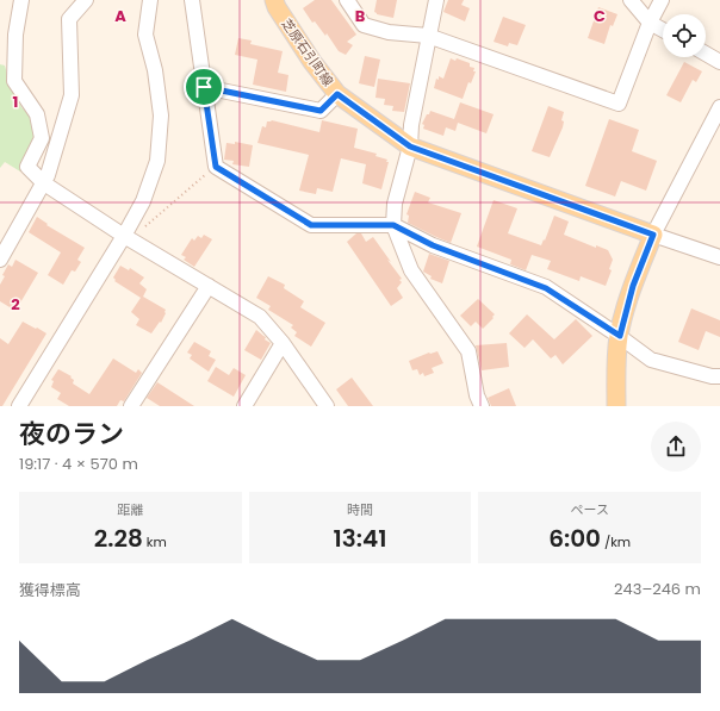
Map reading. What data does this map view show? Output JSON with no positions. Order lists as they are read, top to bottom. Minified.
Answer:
{"streets":{"main road":["芝原石引町線"]},"page":{"heading":["夜のラン","19:17 · 4 × 570 m"],"stats":[["距離","2.28 km"],["時間","13:41"],["ペース","6:00 /km"]],"chart":["獲得標高","243–246 m"]},"grid":{"columns":["A","B","C"],"rows":["1","2"]}}
